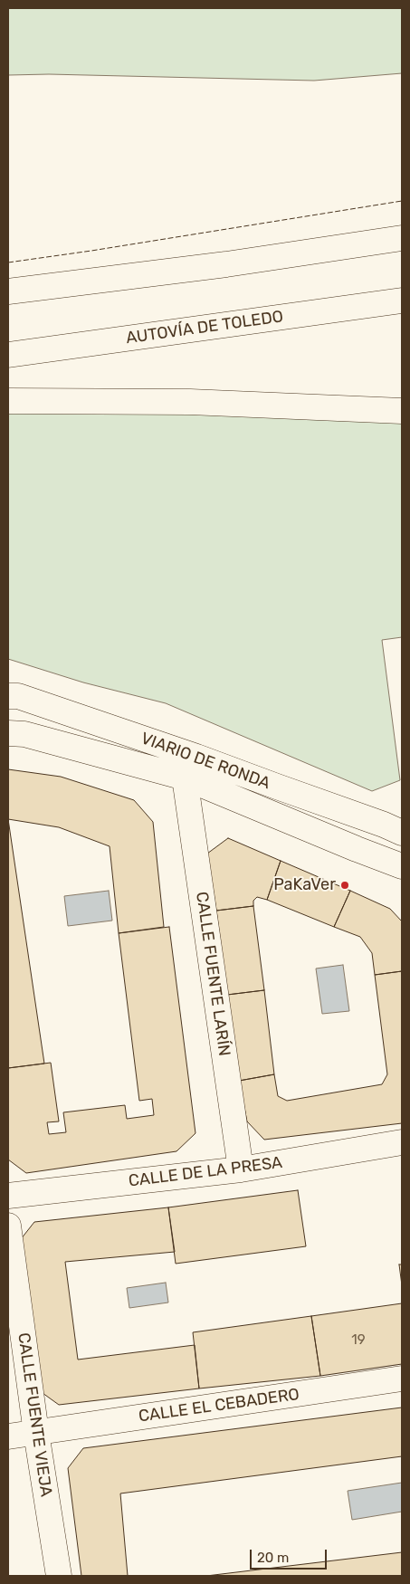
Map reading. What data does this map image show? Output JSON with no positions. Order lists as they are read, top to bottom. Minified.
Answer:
{"streets":{"main road":["AUTOVÍA DE TOLEDO","VIARIO DE RONDA","CALLE FUENTE LARÍN","CALLE DE LA PRESA","CALLE EL CEBADERO","CALLE FUENTE VIEJA"]},"crossings":[["VIARIO DE RONDA","CALLE FUENTE LARÍN"],["CALLE FUENTE LARÍN","CALLE DE LA PRESA"],["CALLE EL CEBADERO","CALLE FUENTE VIEJA"]],"places":["PaKaVer"],"house_numbers":["19"],"scale_bar":"20 m"}
